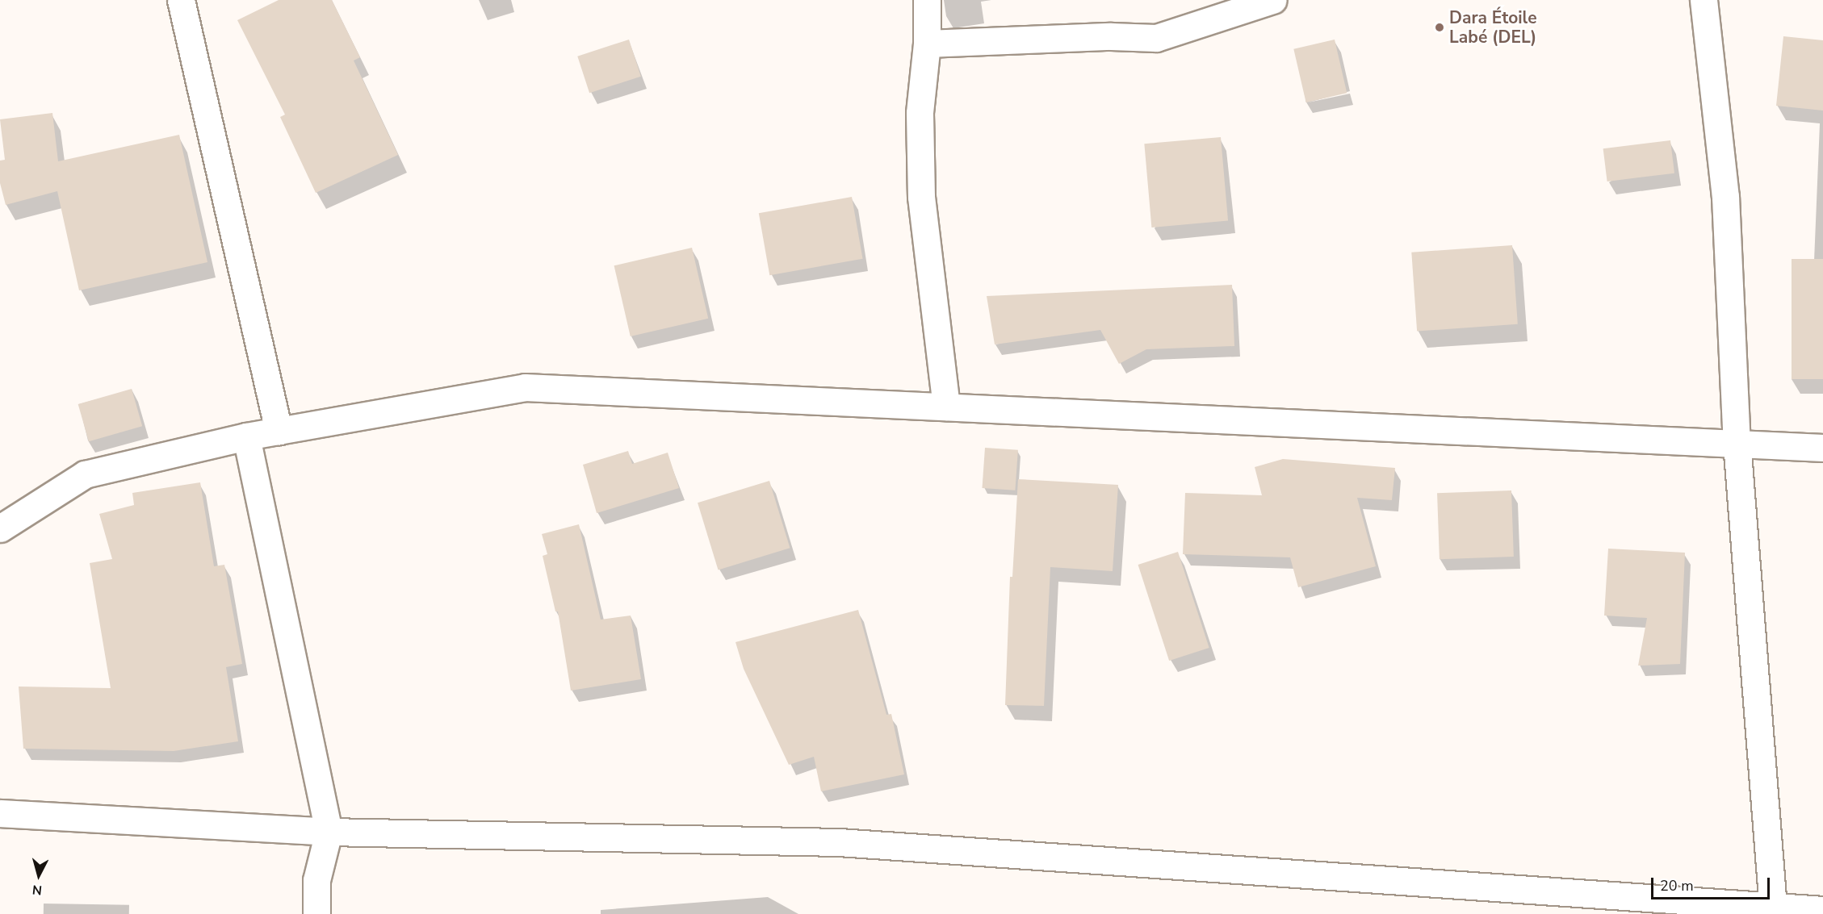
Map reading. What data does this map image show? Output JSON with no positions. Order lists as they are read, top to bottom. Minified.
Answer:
{"places":["Dara Étoile Labé (DEL)"],"scale_bar":"20 m","north":"bottom"}
